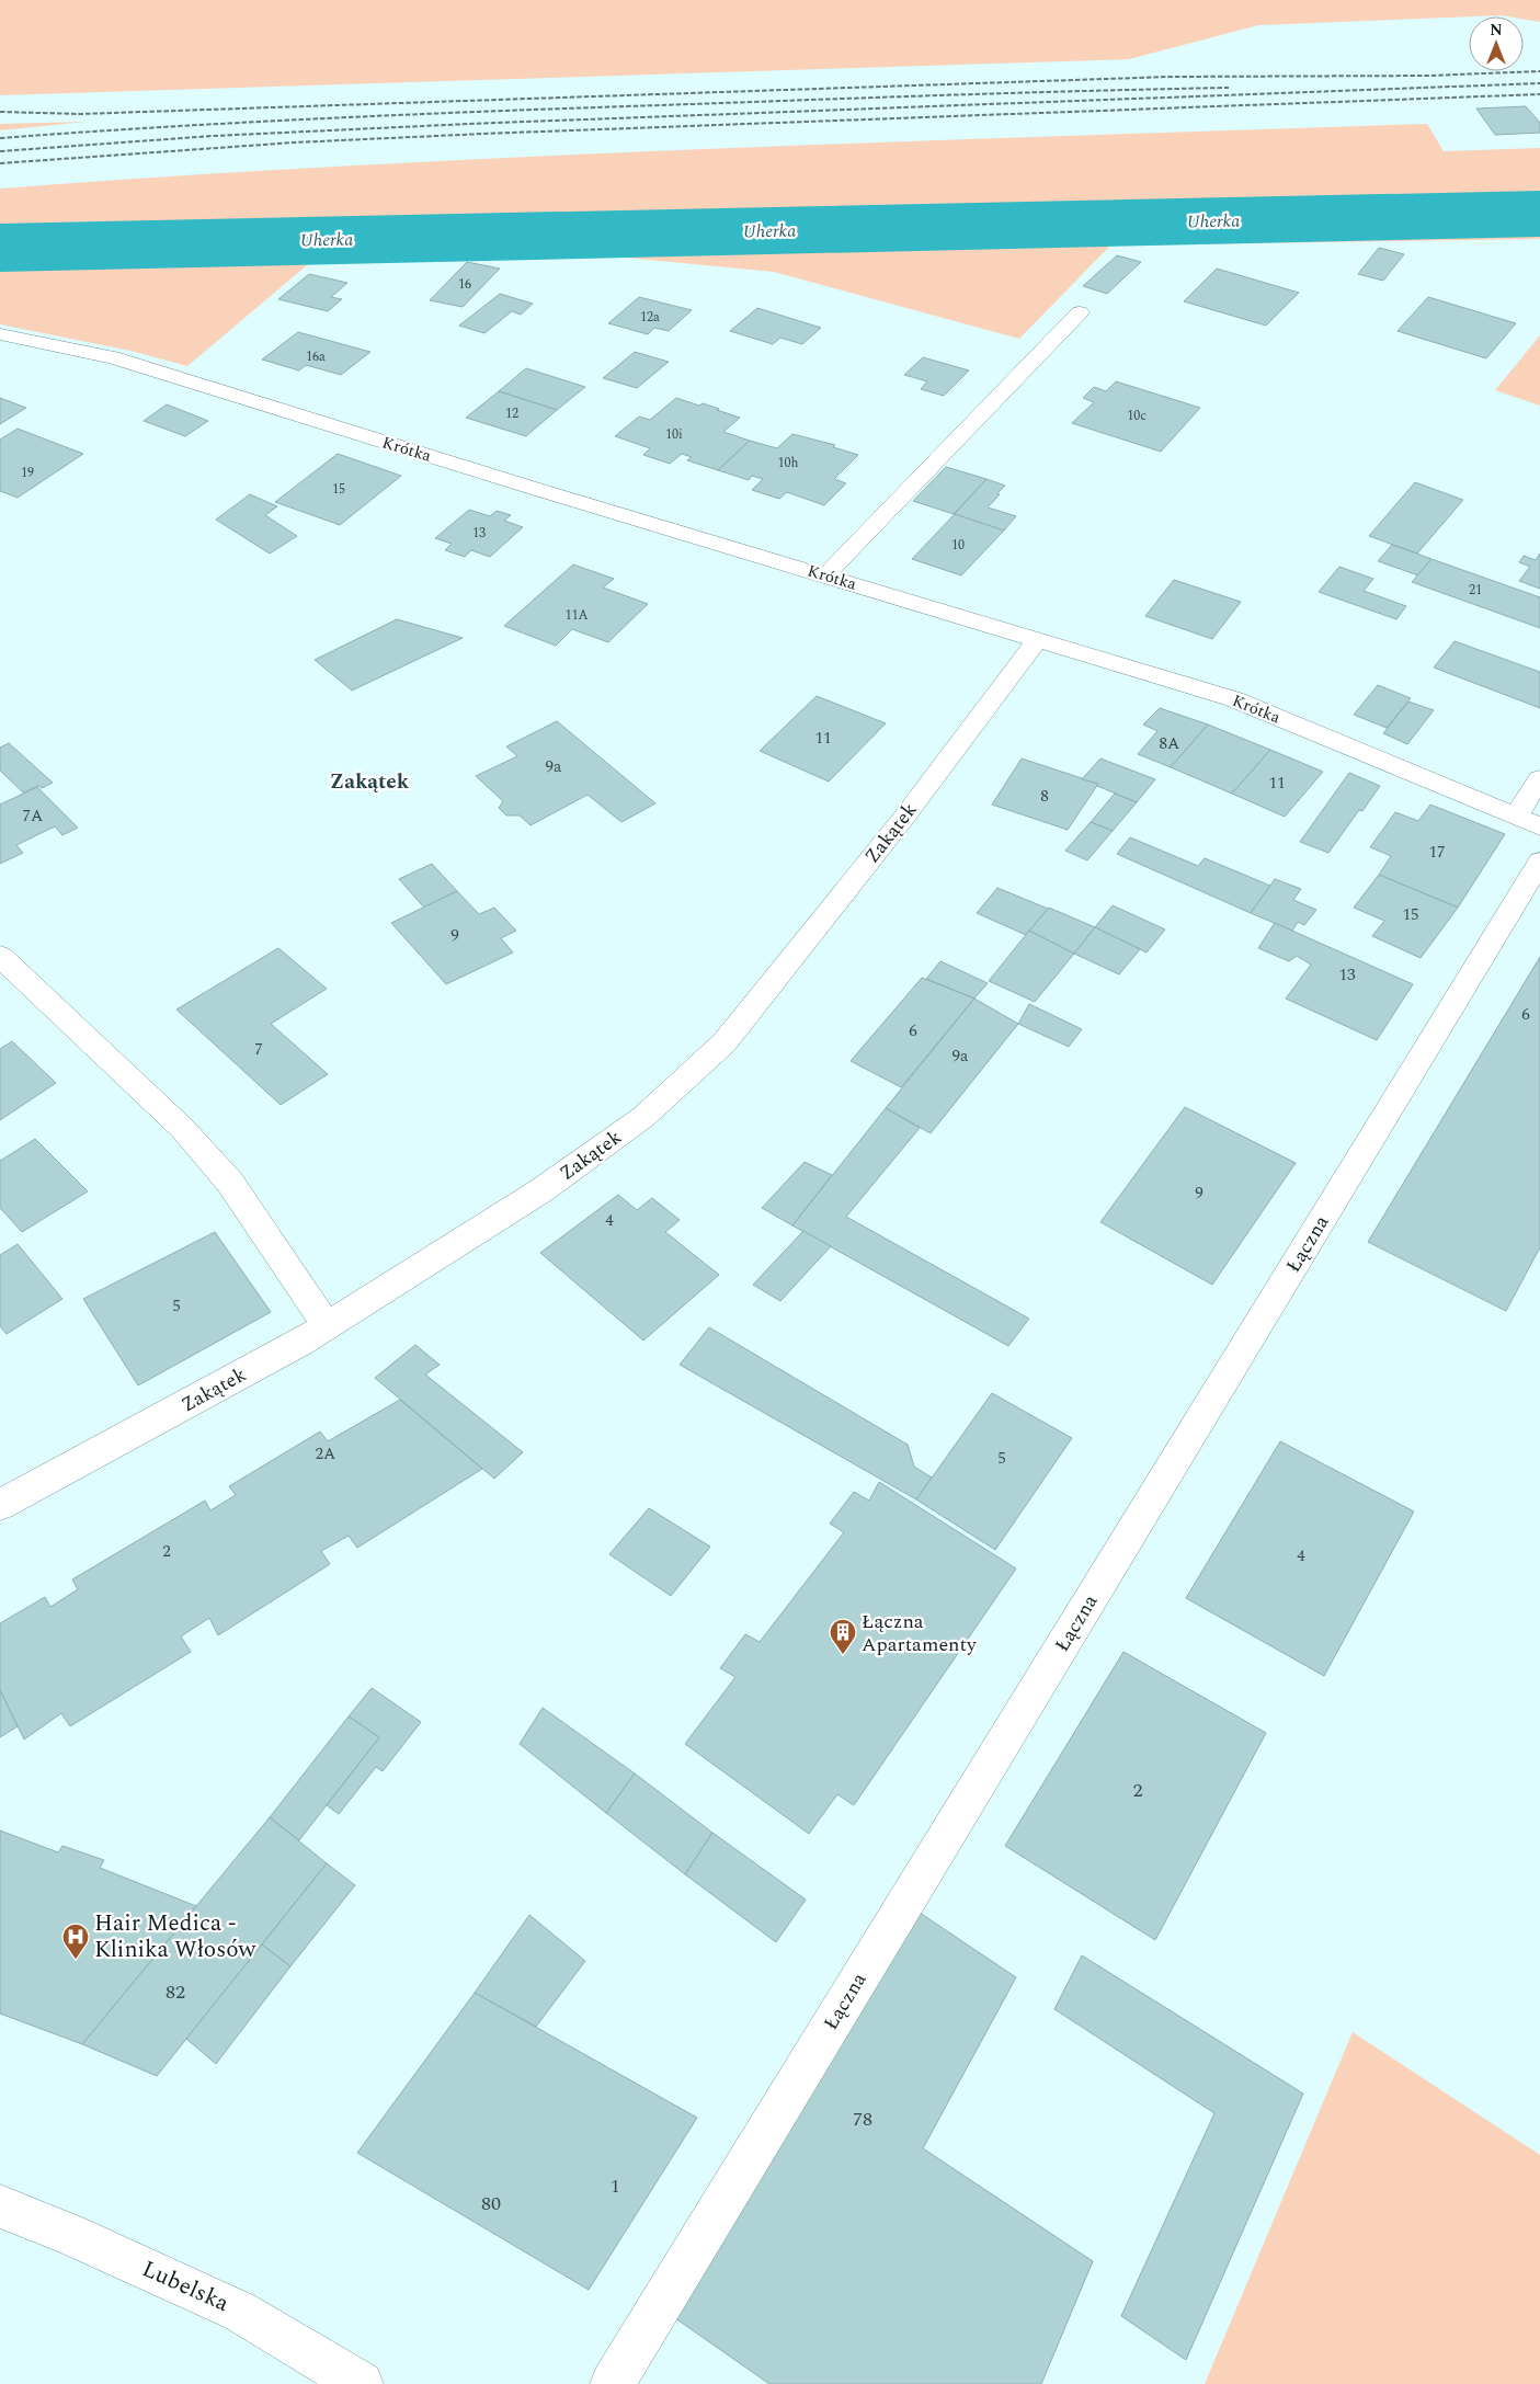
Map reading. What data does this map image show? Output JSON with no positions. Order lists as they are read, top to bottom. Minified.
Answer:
{"streets":{"street":["Krótka","Zakątek","Łączna","Lubelska"]},"crossings":[["Krótka","Zakątek"]],"districts":["Zakątek"],"water":["Uherka"],"places":{"building":["Łączna Apartamenty"],"hospital":["Hair Medica - Klinika Włosów"]},"house_numbers":["16","12a","16a","12","10c","10i","10h","19","15","13","10","21","11A","11","8A","9a","11","8","7A","17","15","9","13","6","6","7","9a","9","4","5","2A","5","2","4","2","82","78","1","80"],"north":"top"}
